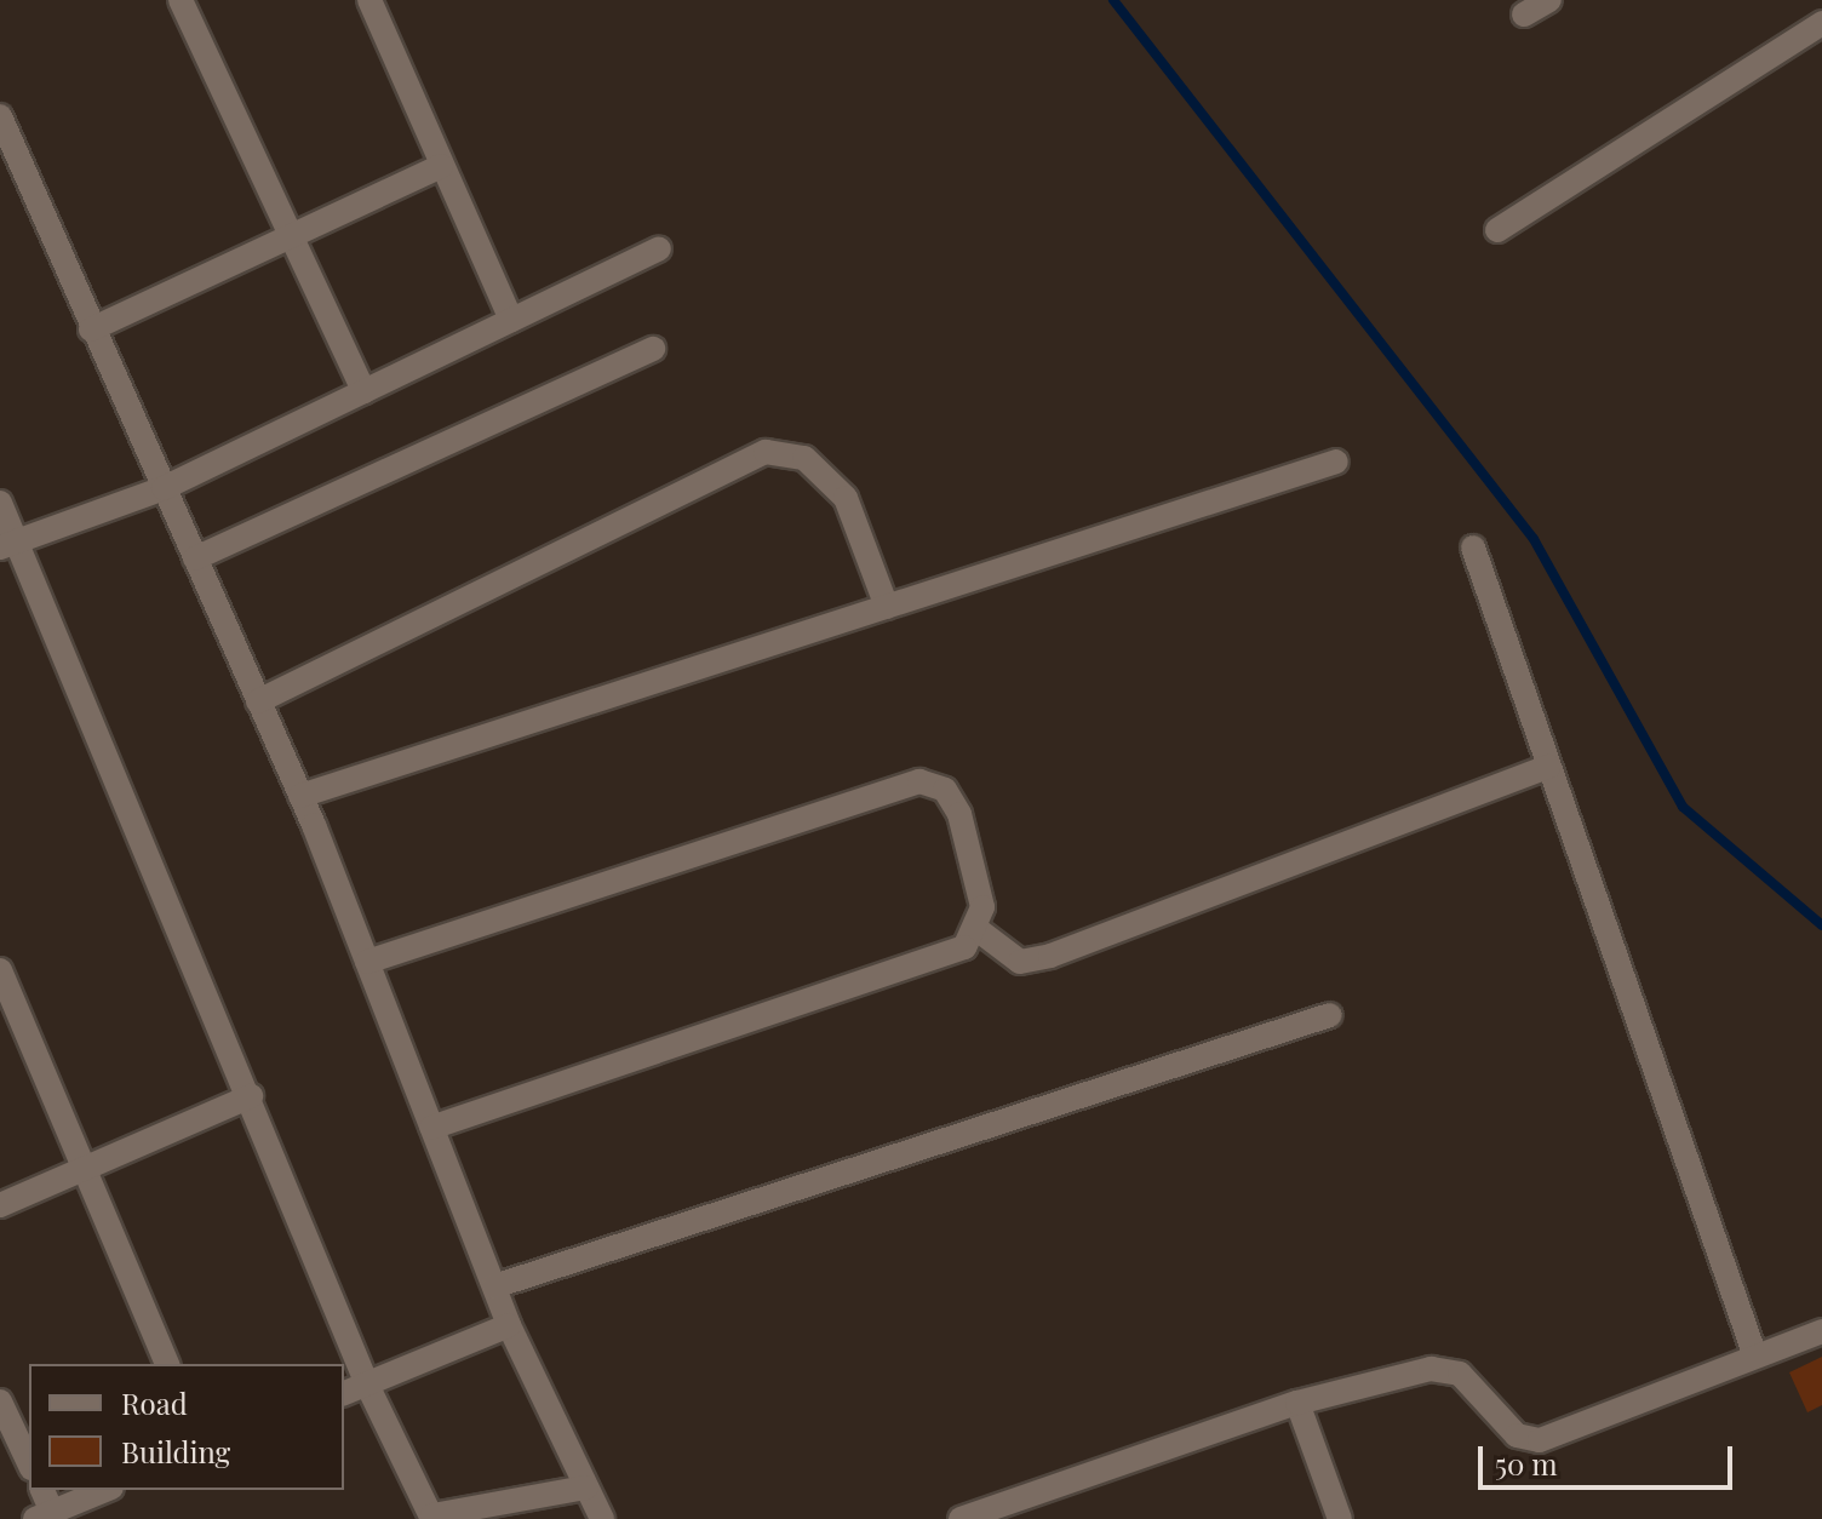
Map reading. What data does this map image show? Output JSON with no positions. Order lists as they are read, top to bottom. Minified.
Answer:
{"legend":["Road","Building"],"scale_bar":"50 m"}
